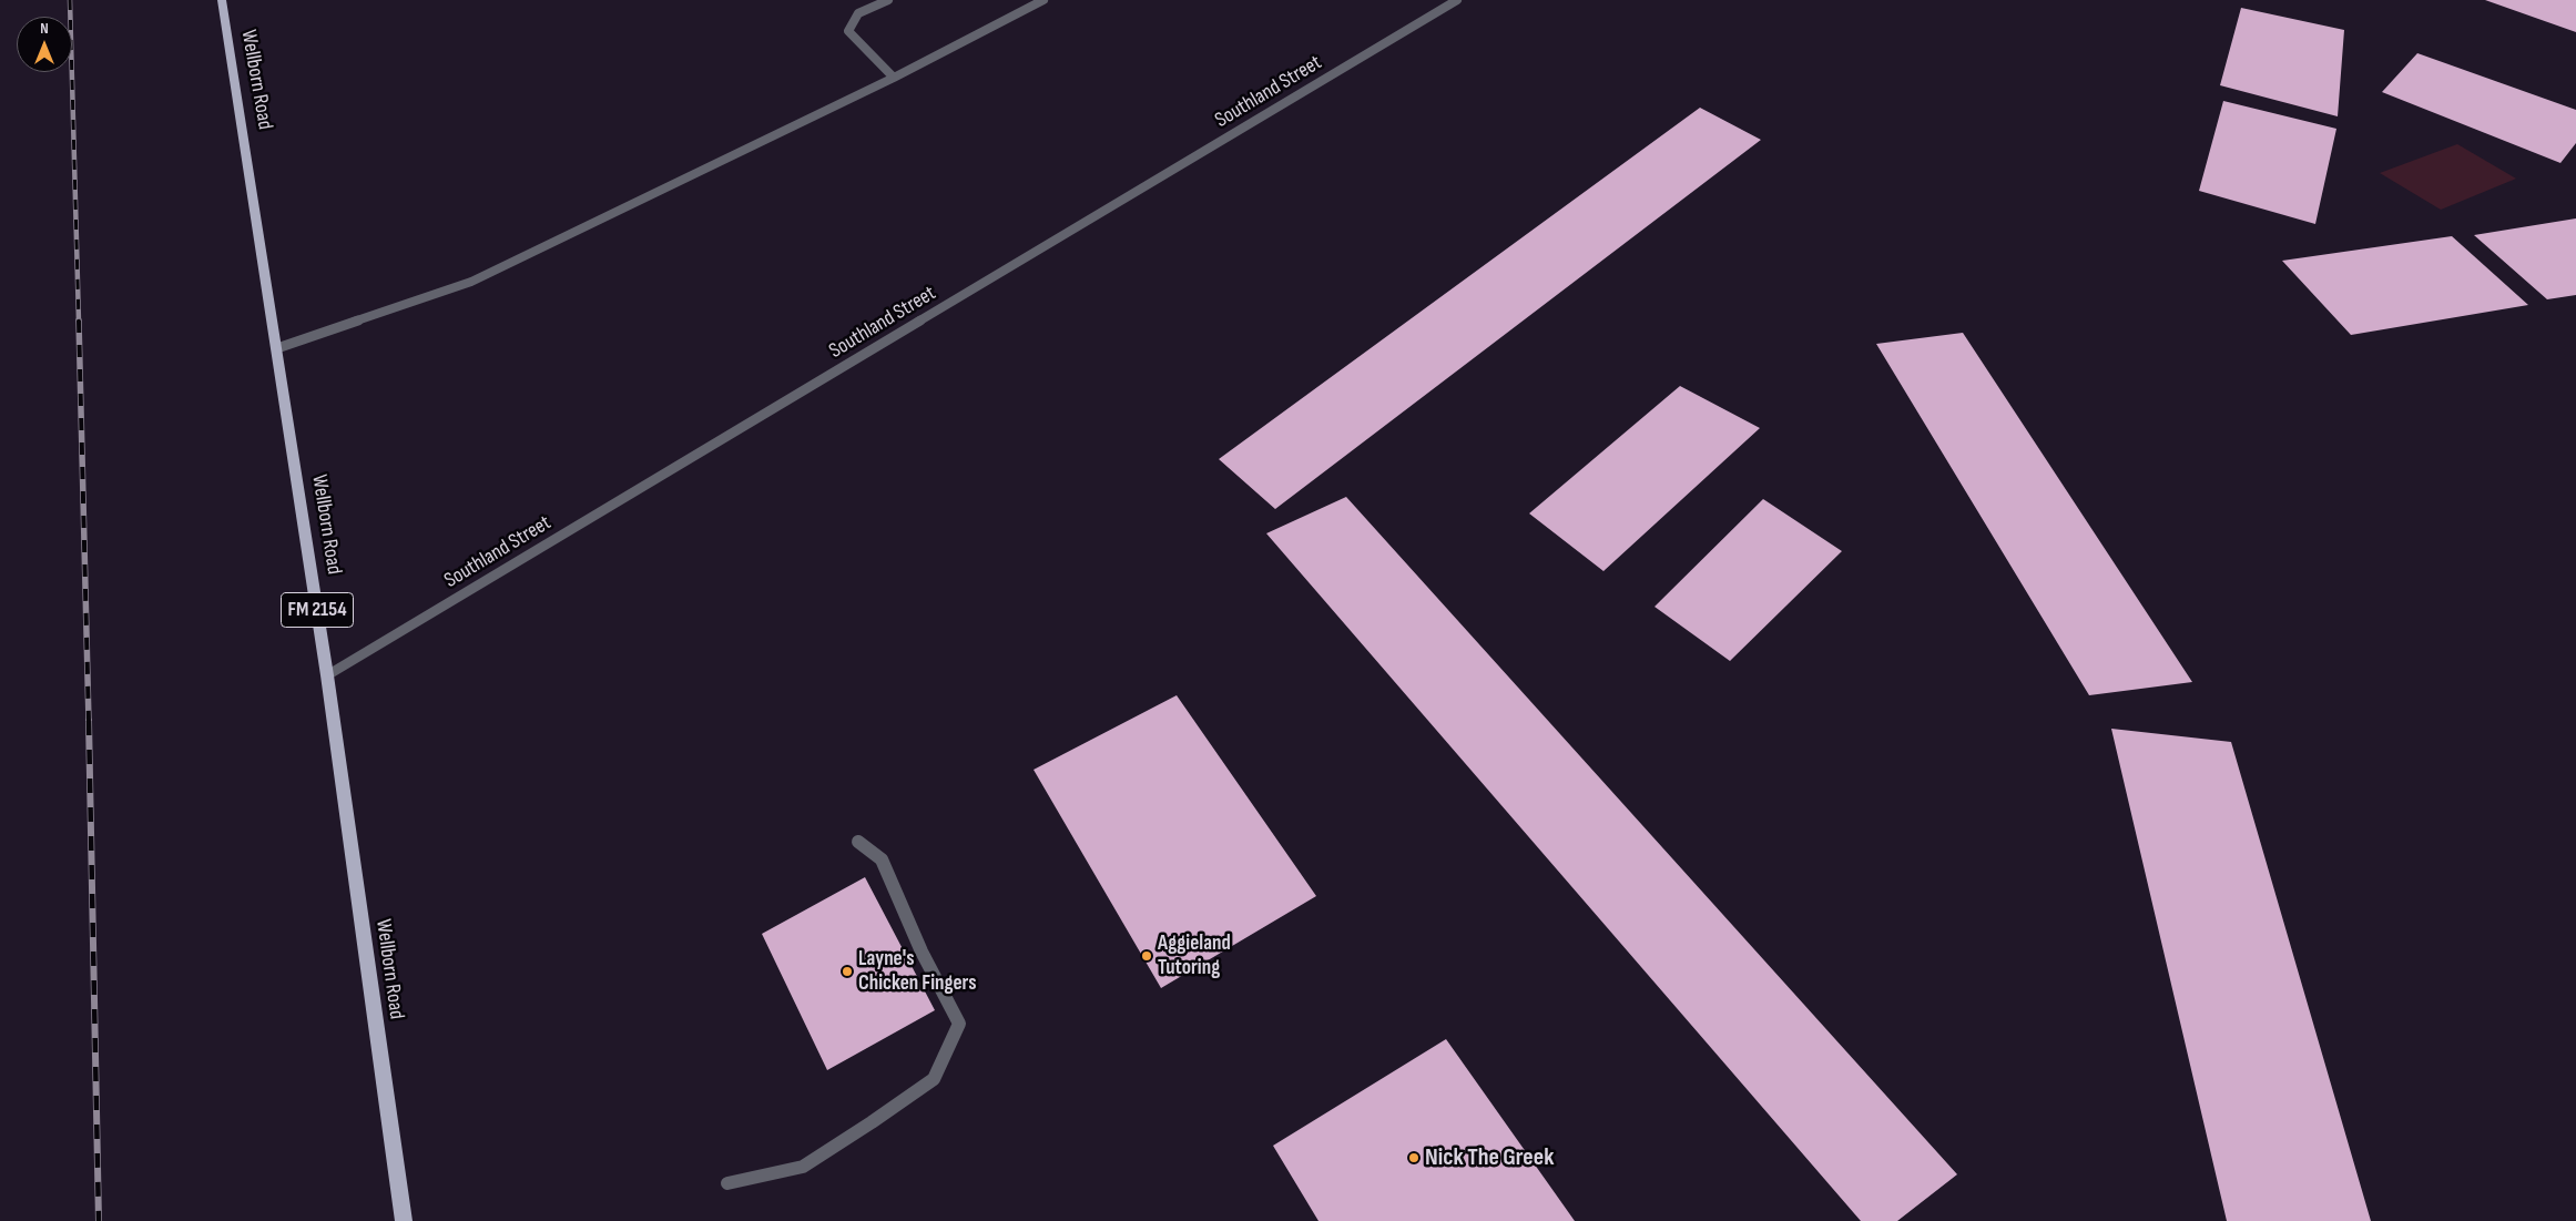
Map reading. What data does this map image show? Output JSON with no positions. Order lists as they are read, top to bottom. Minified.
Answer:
{"streets":{"main road":["Wellborn Road","FM 2154"],"street":["Southland Street"]},"crossings":[["Wellborn Road","Southland Street"]],"places":["Aggieland Tutoring","Layne's Chicken Fingers","Nick The Greek"],"north":"top"}
